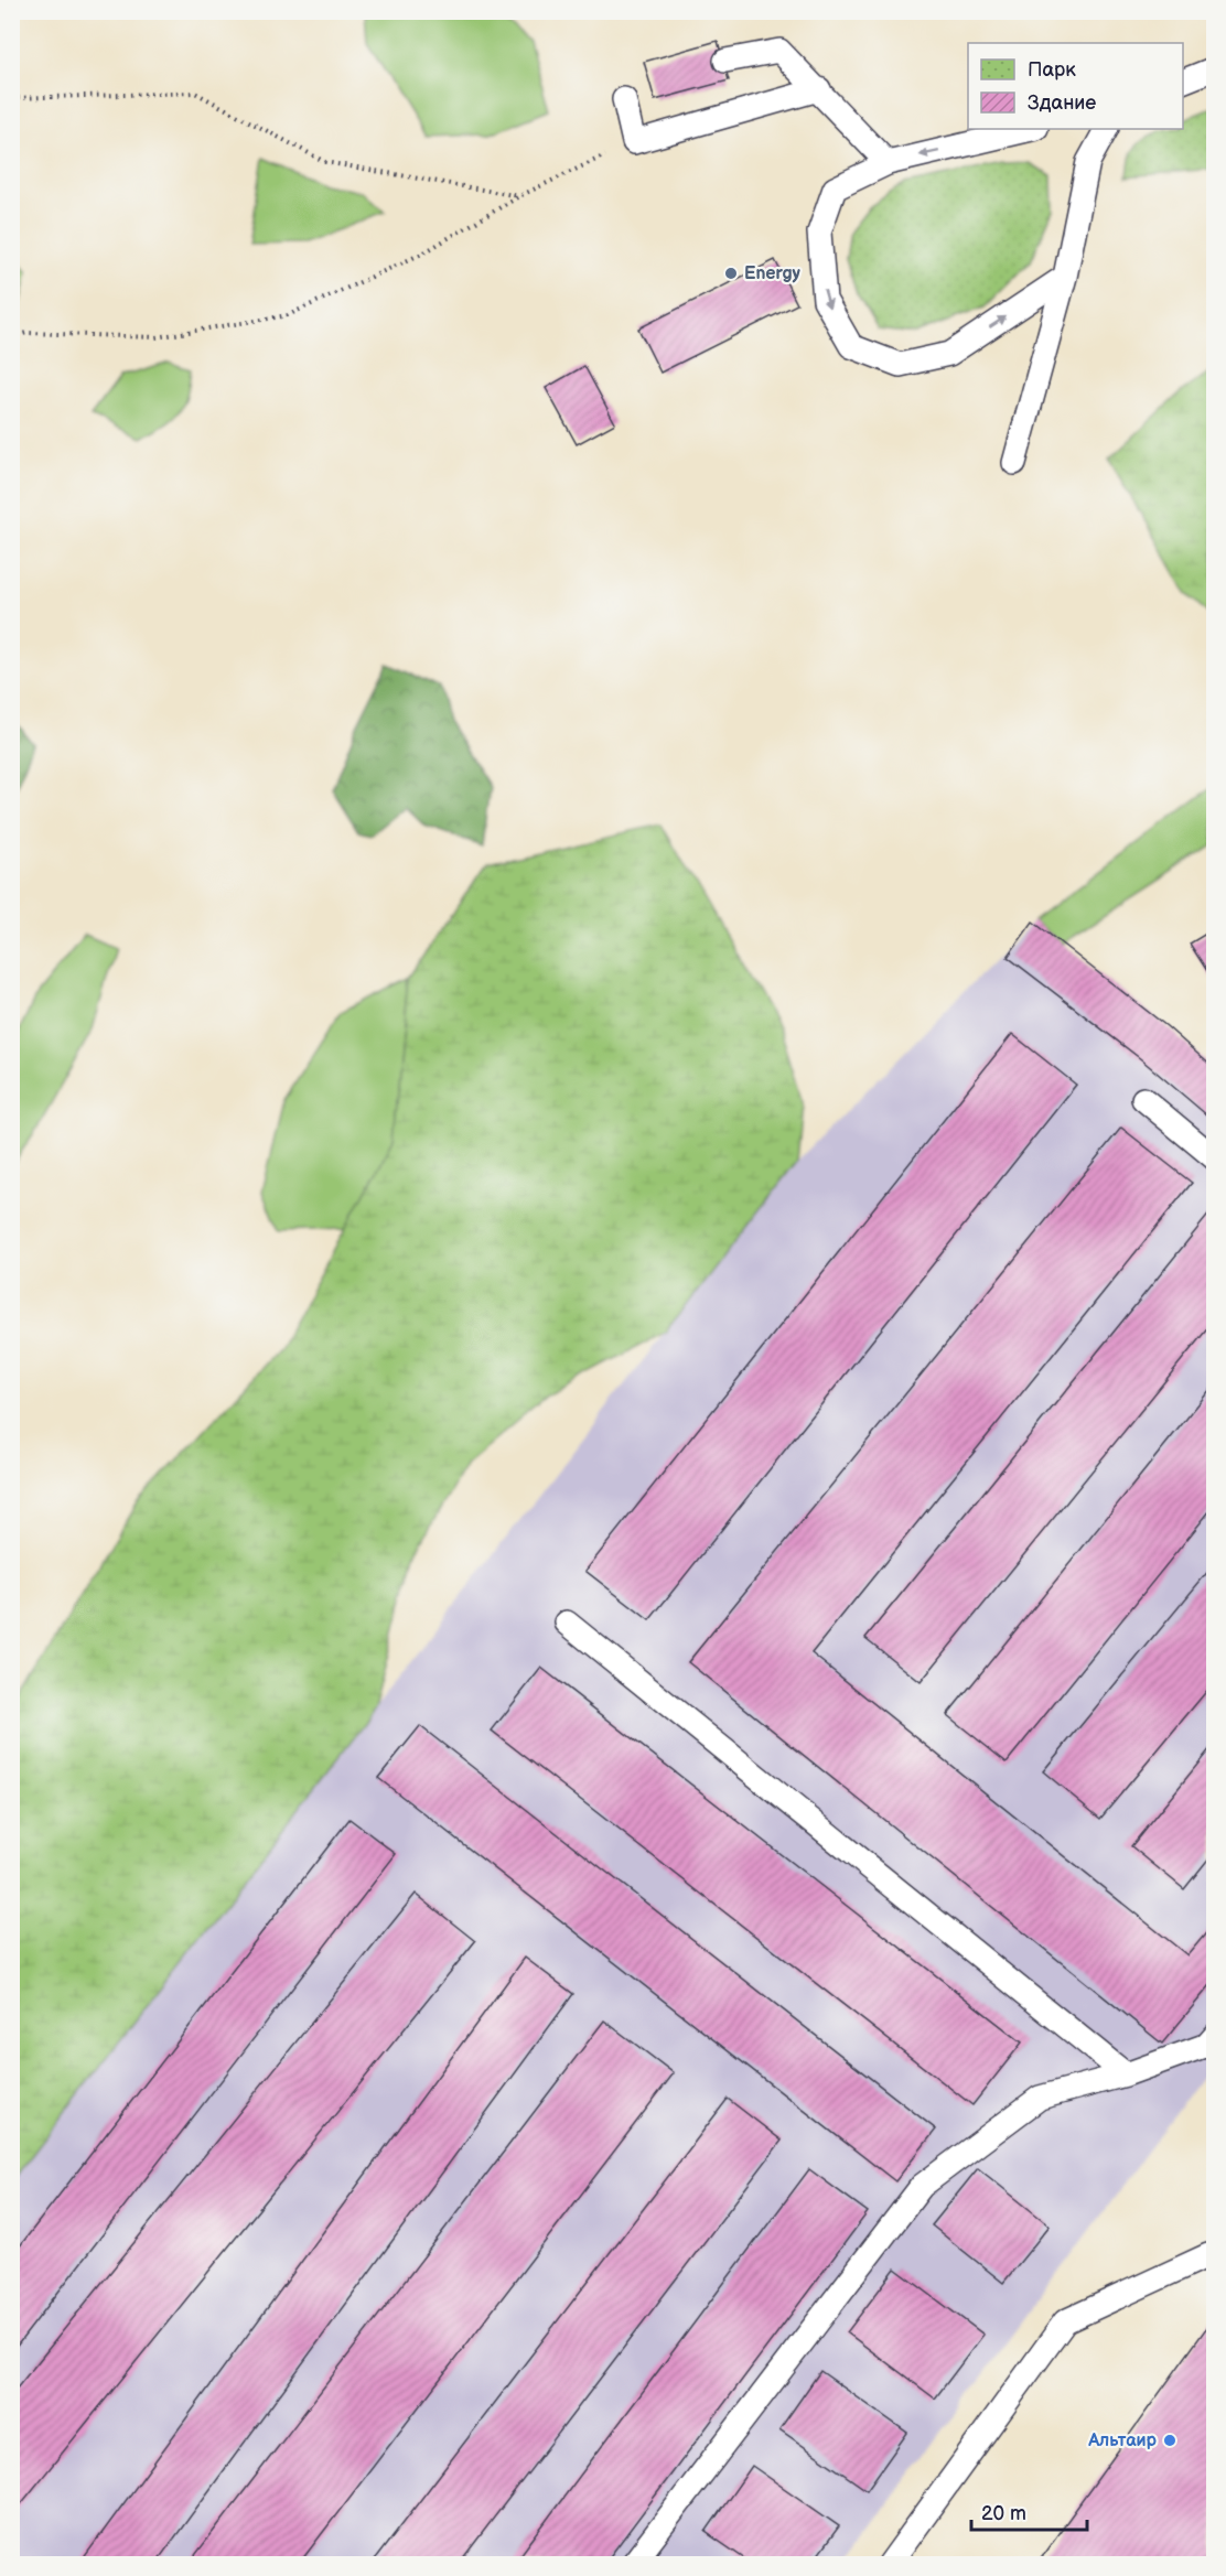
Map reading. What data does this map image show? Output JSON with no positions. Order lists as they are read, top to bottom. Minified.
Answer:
{"places":["Energy","Альтаир"],"legend":["Парк","Здание"],"scale_bar":"20 m"}
